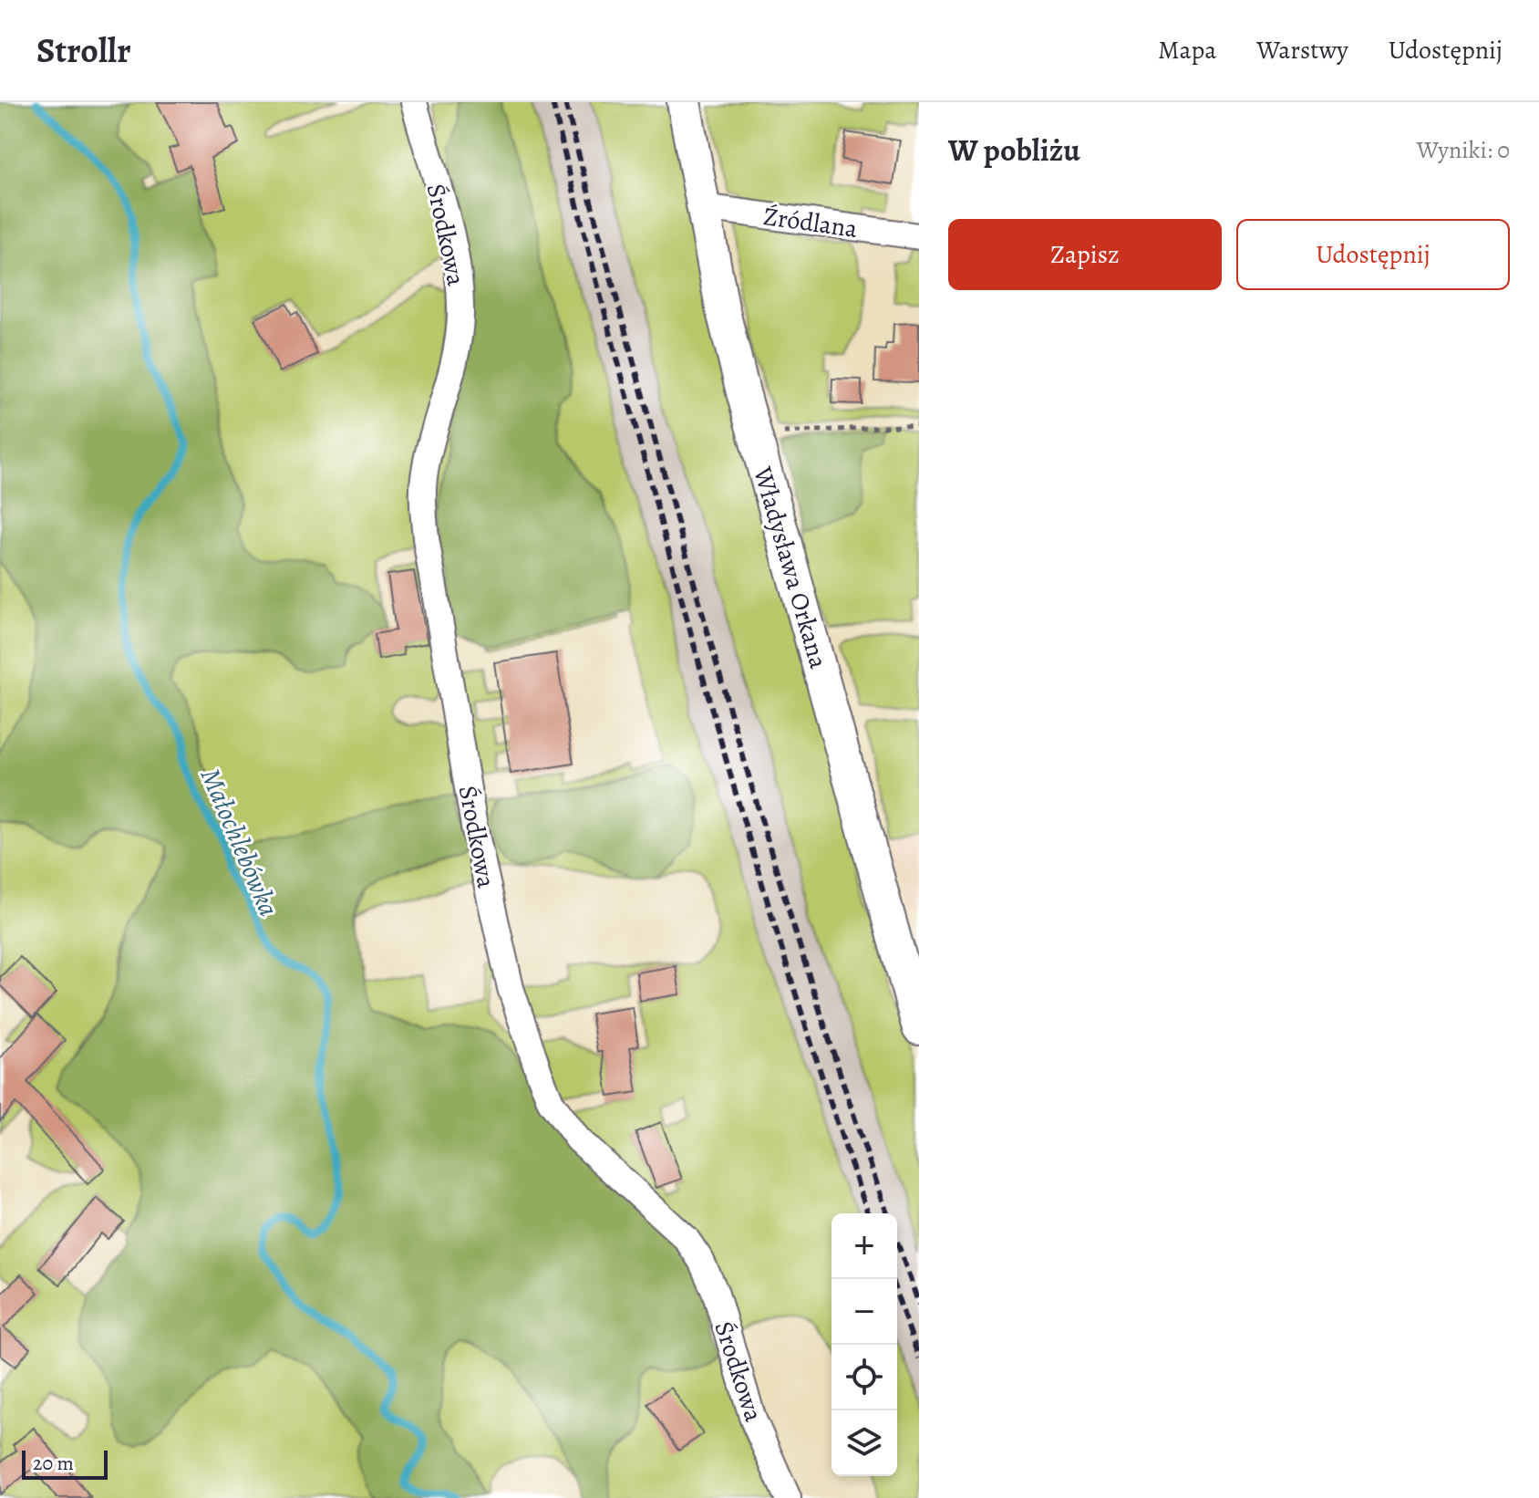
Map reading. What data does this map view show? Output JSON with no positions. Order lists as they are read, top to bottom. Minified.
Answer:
{"streets":{"street":["Źródlana","Środkowa","Władysława Orkana"]},"crossings":[["Źródlana","Władysława Orkana"]],"water":["Małochlebówka"],"scale_bar":"20 m","page":{"header":"Strollr","nav":["Mapa","Warstwy","Udostępnij"],"heading":["W pobliżu","Wyniki: 0"],"buttons":["Zapisz","Udostępnij"],"map_buttons":["+","−"],"scale":"20 m"}}
